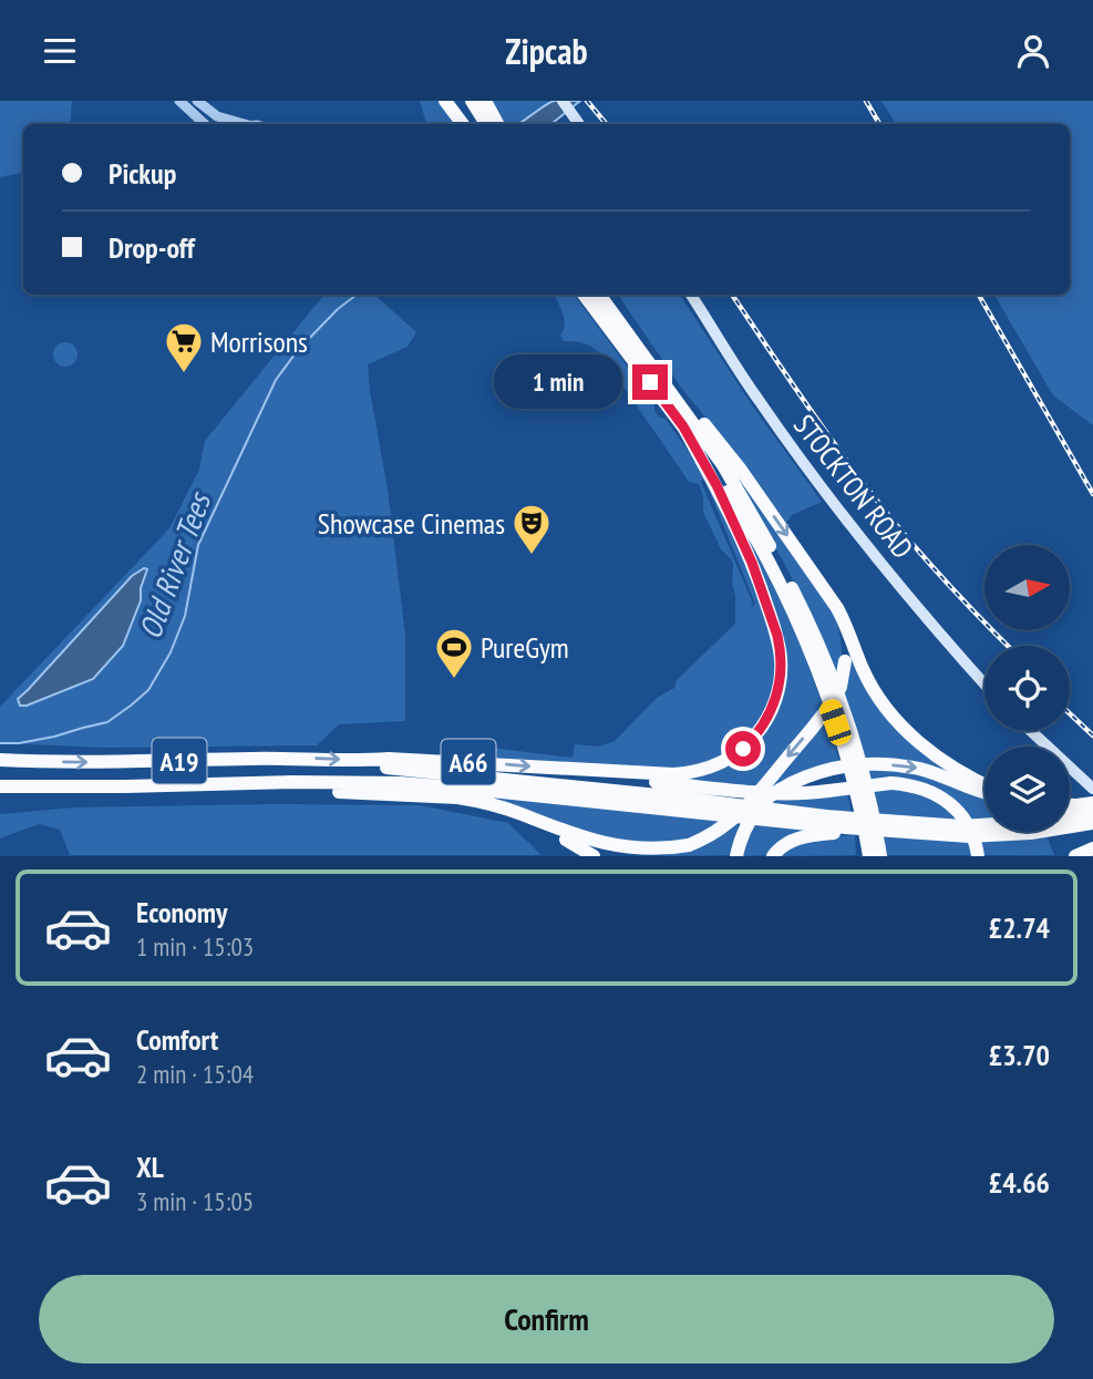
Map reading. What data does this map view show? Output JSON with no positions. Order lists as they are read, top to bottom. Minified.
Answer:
{"streets":{"highway":["A19","A66"],"main road":["STOCKTON ROAD"]},"crossings":[["A19","A66"]],"water":["Old River Tees"],"places":{"supermarket":["Morrisons"],"theatre":["Showcase Cinemas"],"sports":["PureGym"]},"north":"right","page":{"header":"Zipcab","banner":["Pickup","Drop-off"],"bubble":"1 min","list":[{"name":"Economy","note":"1 min · 15:03","value":"£2.74"},{"name":"Comfort","note":"2 min · 15:04","value":"£3.70"},{"name":"XL","note":"3 min · 15:05","value":"£4.66"}],"buttons":"Confirm"}}
